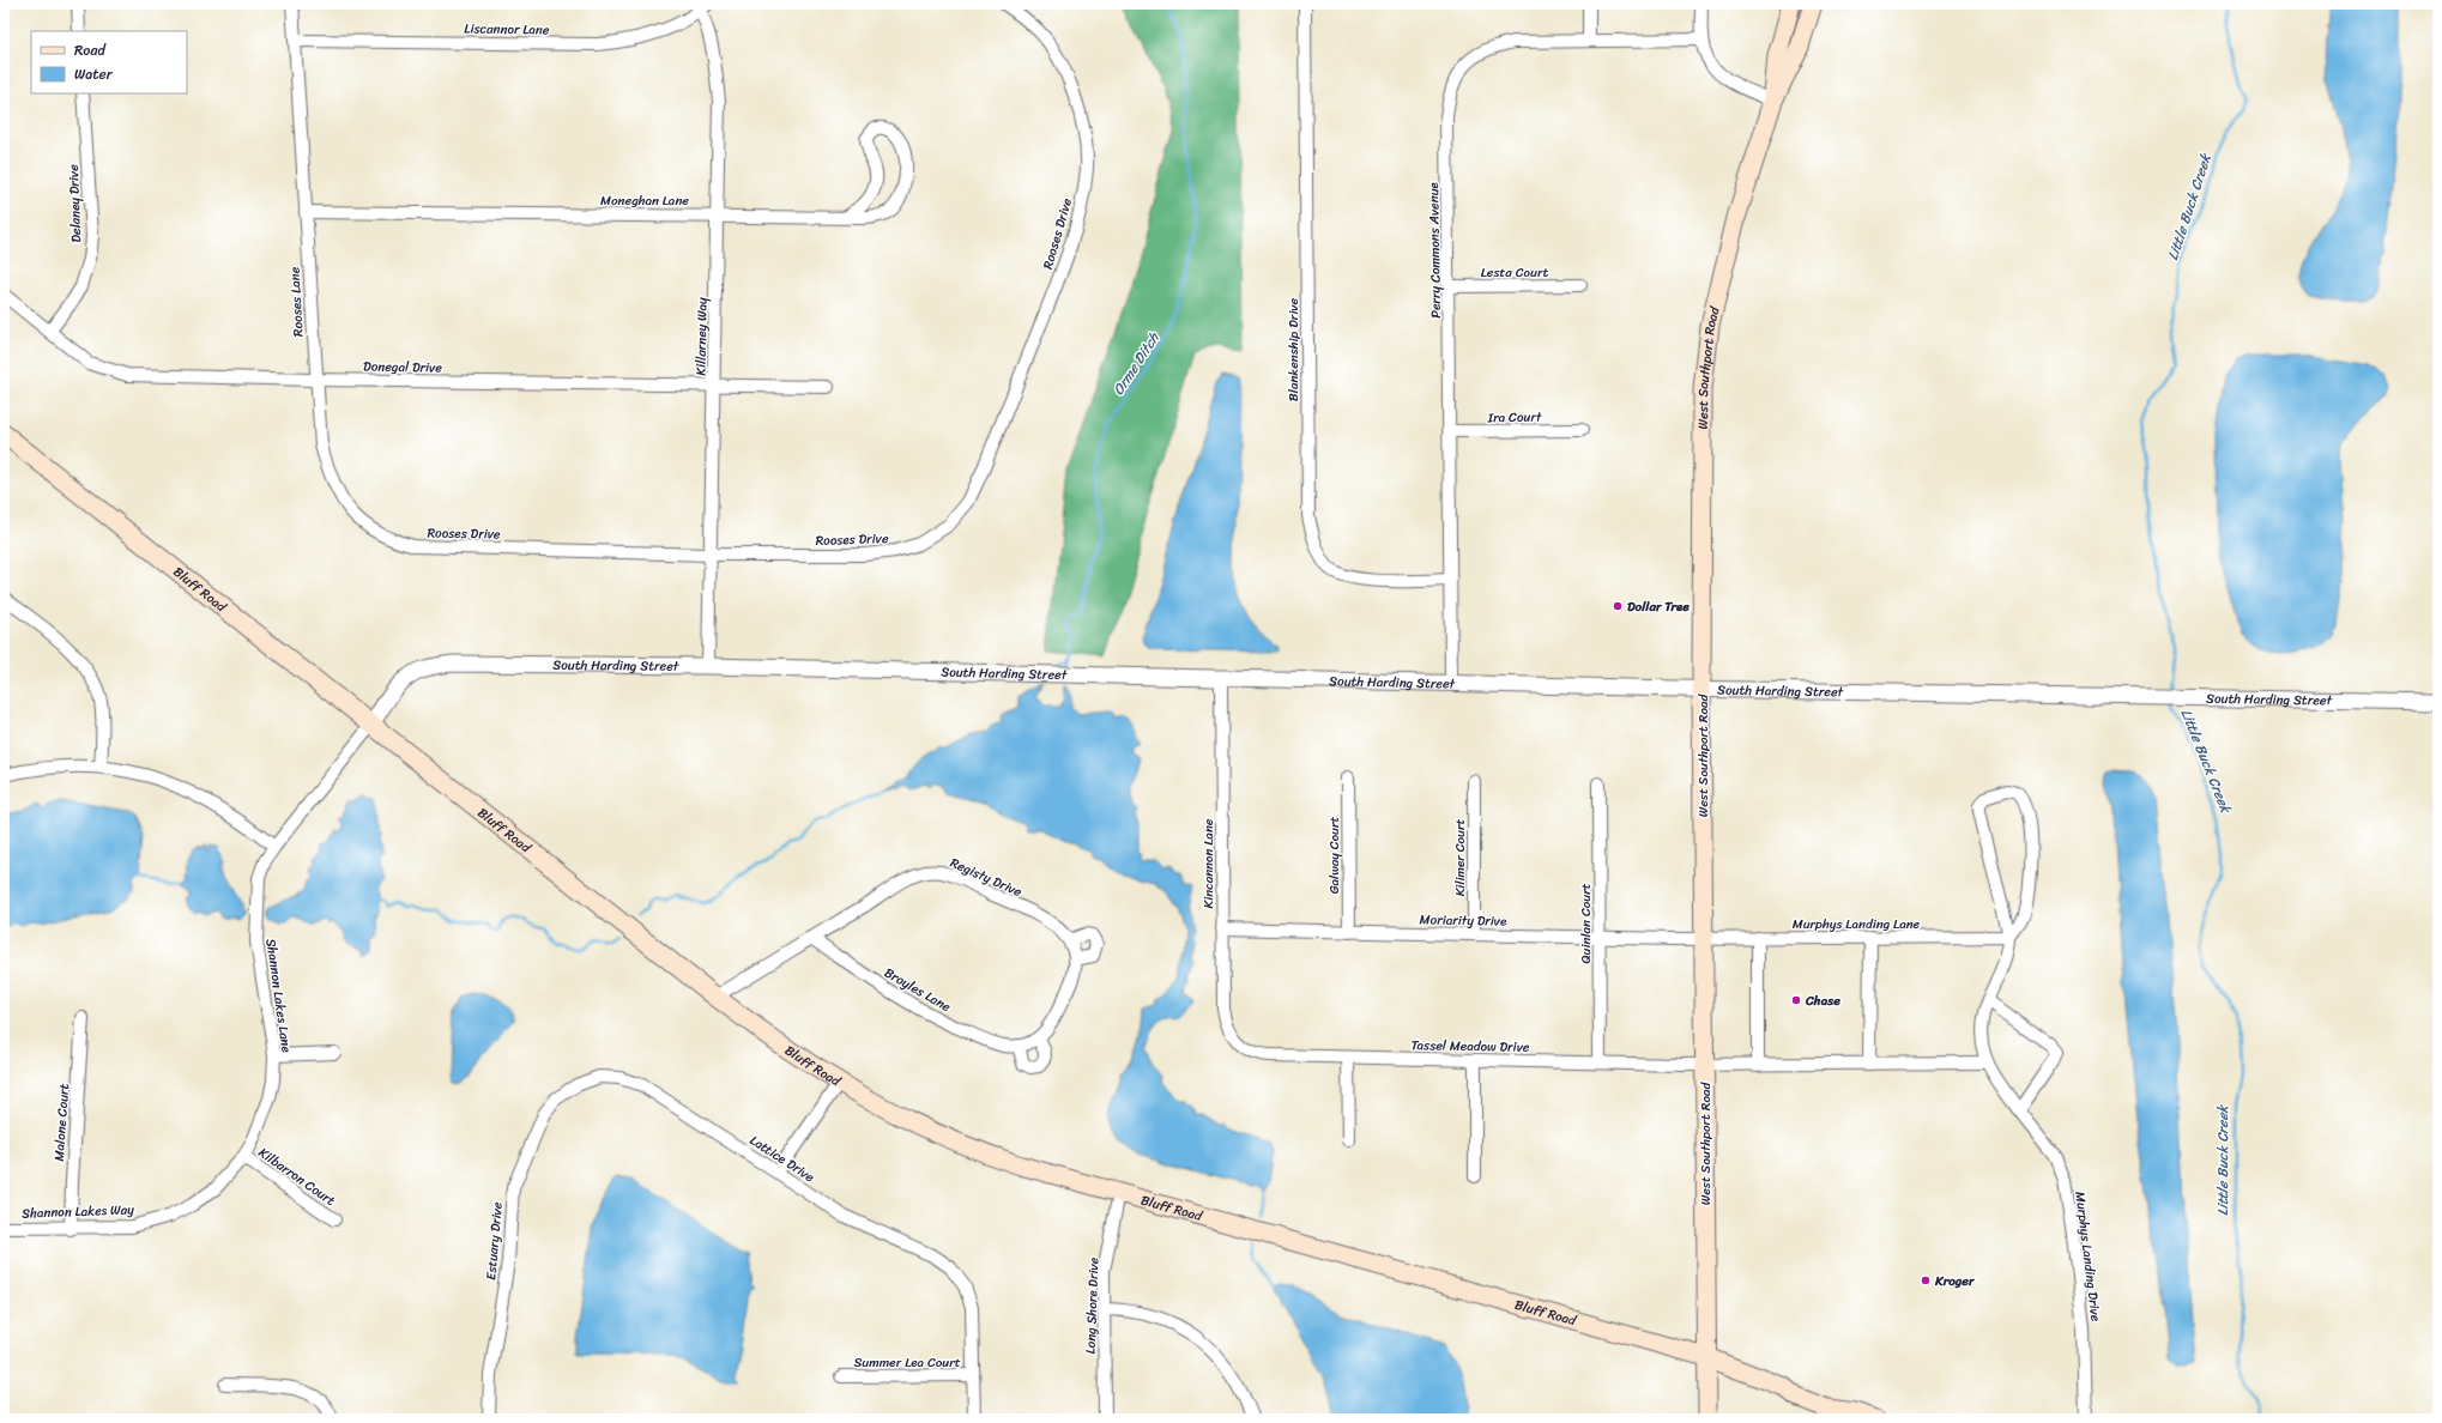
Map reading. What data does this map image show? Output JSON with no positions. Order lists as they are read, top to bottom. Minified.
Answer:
{"streets":{"main road":["West Southport Road","Bluff Road"],"street":["Liscannor Lane","Moneghan Lane","Delaney Drive","Rooses Drive","Perry Commons Avenue","Lesta Court","Rooses Lane","Killarney Way","Blankenship Drive","Donegal Drive","Ira Court","South Harding Street","Galway Court","Kilimer Court","Kincannon Lane","Registy Drive","Moriarity Drive","Quinlan Court","Murphys Landing Lane","Broyles Lane","Shannon Lakes Lane","Tassel Meadow Drive","Malone Court","Lattice Drive","Kilbarron Court","Shannon Lakes Way","Estuary Drive","Murphys Landing Drive","Long Shore Drive","Summer Lea Court"]},"crossings":[["Liscannor Lane","Rooses Lane"],["Liscannor Lane","Killarney Way"],["Moneghan Lane","Rooses Lane"],["Moneghan Lane","Killarney Way"],["Delaney Drive","Donegal Drive"],["Rooses Drive","Rooses Lane"],["Rooses Drive","Killarney Way"],["Perry Commons Avenue","Lesta Court"],["Perry Commons Avenue","Blankenship Drive"],["Perry Commons Avenue","Ira Court"],["Perry Commons Avenue","South Harding Street"],["Rooses Lane","Donegal Drive"],["Killarney Way","Donegal Drive"],["Killarney Way","South Harding Street"],["West Southport Road","Bluff Road"],["West Southport Road","South Harding Street"],["West Southport Road","Moriarity Drive"],["West Southport Road","Murphys Landing Lane"],["West Southport Road","Tassel Meadow Drive"],["Bluff Road","South Harding Street"],["Bluff Road","Registy Drive"],["Bluff Road","Shannon Lakes Lane"],["Bluff Road","Long Shore Drive"],["South Harding Street","Kincannon Lane"],["South Harding Street","Shannon Lakes Lane"],["Galway Court","Moriarity Drive"],["Kilimer Court","Moriarity Drive"],["Kincannon Lane","Moriarity Drive"],["Kincannon Lane","Tassel Meadow Drive"],["Registy Drive","Broyles Lane"],["Moriarity Drive","Quinlan Court"],["Moriarity Drive","Murphys Landing Lane"],["Quinlan Court","Tassel Meadow Drive"],["Murphys Landing Lane","Murphys Landing Drive"],["Shannon Lakes Lane","Kilbarron Court"],["Shannon Lakes Lane","Shannon Lakes Way"],["Tassel Meadow Drive","Murphys Landing Drive"],["Malone Court","Shannon Lakes Way"],["Lattice Drive","Estuary Drive"],["Lattice Drive","Summer Lea Court"],["Kilbarron Court","Shannon Lakes Way"]],"water":["Little Buck Creek","Orme Ditch"],"places":["Dollar Tree","Chase","Kroger"],"legend":["Road","Water"]}
